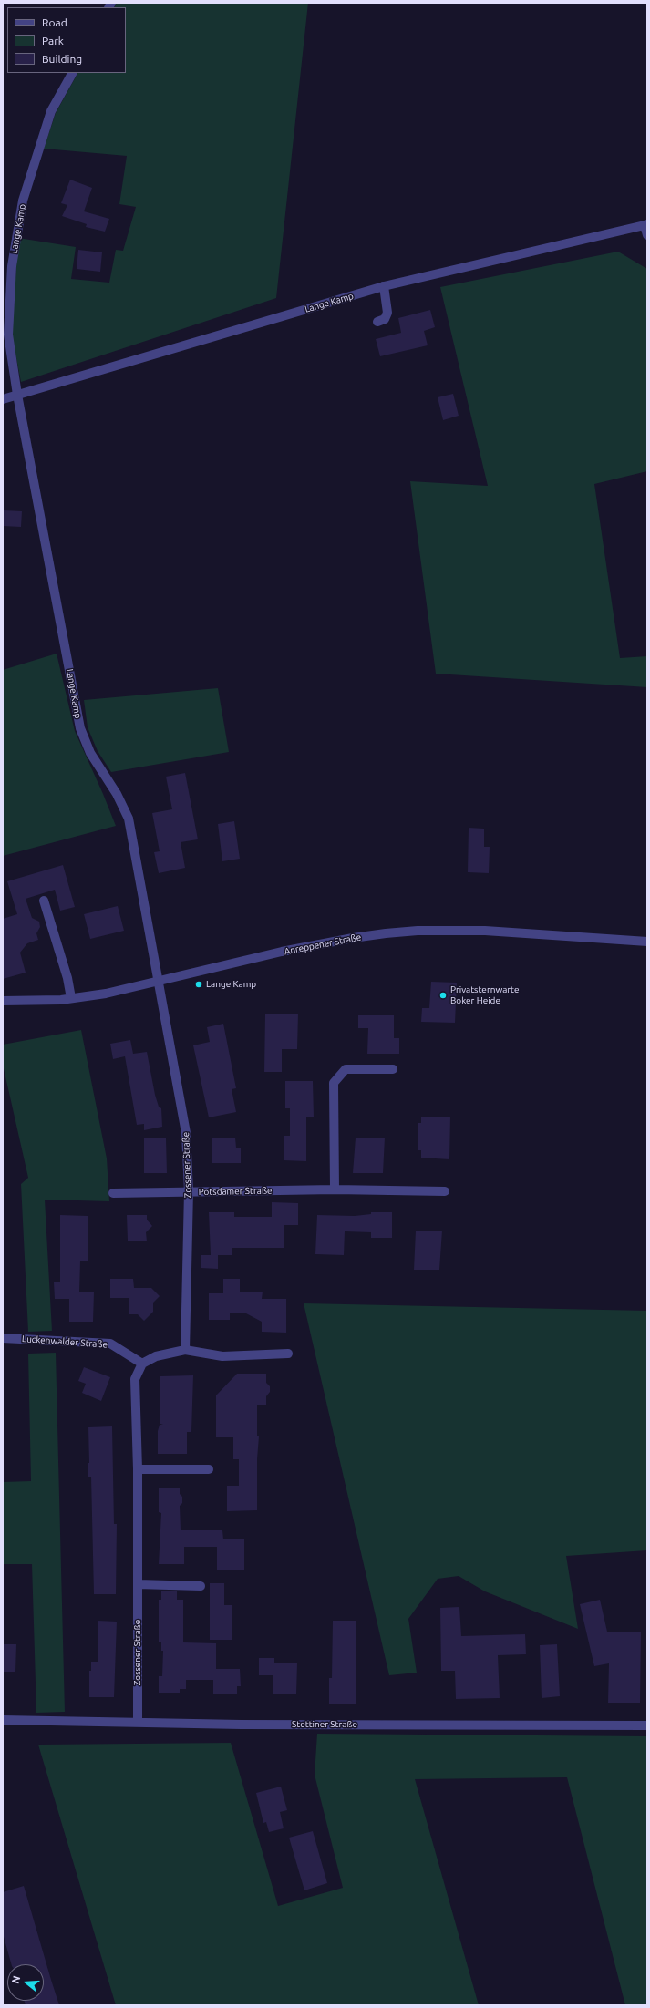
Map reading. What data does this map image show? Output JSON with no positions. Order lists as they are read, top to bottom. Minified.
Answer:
{"streets":{"street":["Lange Kamp","Anreppener Straße","Zossener Straße","Potsdamer Straße","Luckenwalder Straße","Stettiner Straße"]},"crossings":[["Lange Kamp","Anreppener Straße"],["Lange Kamp","Zossener Straße"],["Anreppener Straße","Zossener Straße"],["Zossener Straße","Potsdamer Straße"],["Zossener Straße","Luckenwalder Straße"],["Zossener Straße","Stettiner Straße"]],"places":["Lange Kamp","Privatsternwarte Boker Heide"],"legend":["Road","Park","Building"],"north":"left"}
